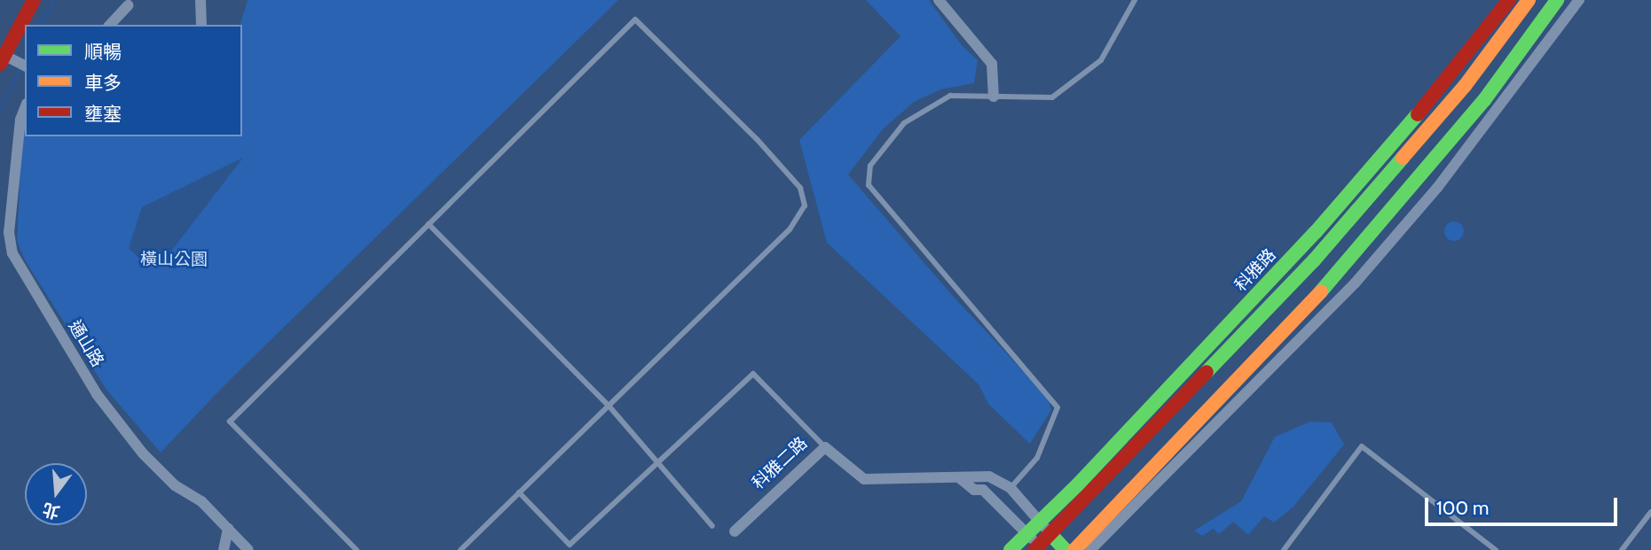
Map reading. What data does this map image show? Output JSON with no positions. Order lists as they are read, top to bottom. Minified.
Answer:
{"streets":{"street":["科雅路","通山路","科雅二路"]},"crossings":[["科雅路","科雅二路"]],"parks":["橫山公園"],"legend":["順暢","車多","壅塞"],"scale_bar":"100 m","north":"bottom"}
